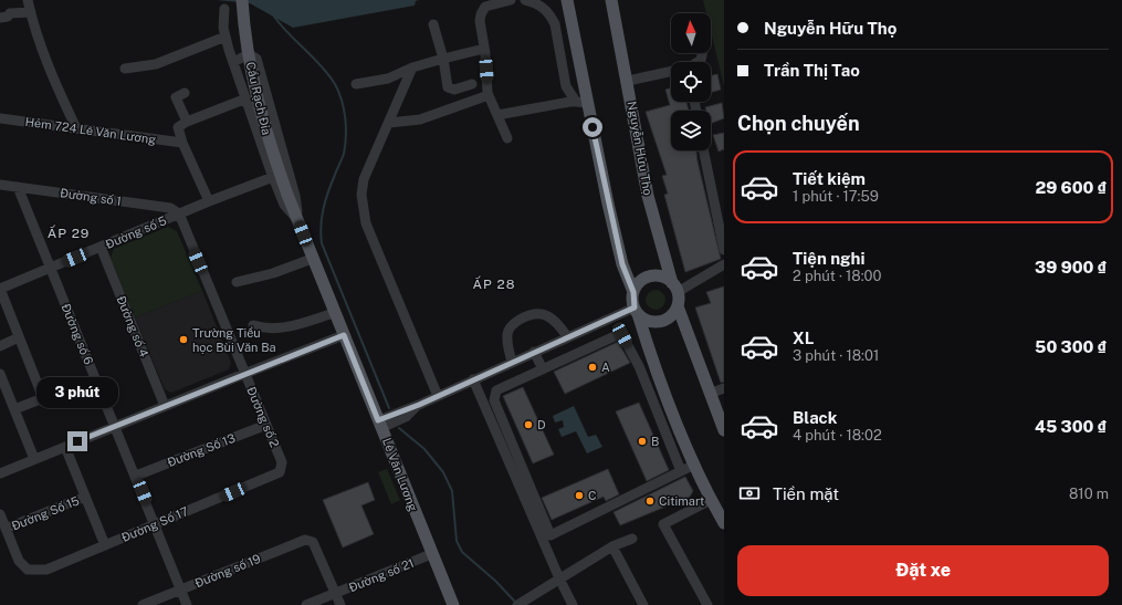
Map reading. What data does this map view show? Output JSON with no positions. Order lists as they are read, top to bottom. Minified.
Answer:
{"streets":{"main road":["Cầu Rạch Đỉa","Nguyễn Hữu Thọ","Lê Văn Lương"],"street":["Hẻm 724 Lê Văn Lương","Đường số 1","Đường số 5","Đường số 4","Đường số 6","Đường số 2","Đường Số 13","Đường Số 15","Đường Số 17","Đường số 19","Đường số 21"]},"crossings":[["Cầu Rạch Đỉa","Lê Văn Lương"],["Đường số 1","Đường số 5"],["Đường số 1","Đường số 6"],["Đường số 1","Đường số 2"],["Đường số 5","Đường số 4"],["Đường số 5","Đường số 6"],["Đường số 5","Đường số 2"],["Đường số 5","Lê Văn Lương"],["Đường số 6","Đường Số 13"],["Đường số 6","Đường Số 17"],["Đường số 6","Đường số 19"],["Đường số 2","Đường Số 13"],["Đường số 2","Đường Số 17"],["Lê Văn Lương","Đường số 21"],["Đường Số 15","Đường Số 17"],["Đường số 19","Đường số 21"]],"districts":["ẤP 29","ẤP 28"],"places":["Trường Tiểu học Bùi Văn Ba","A","D","B","C","Citimart"],"north":"top","page":{"banner":["Nguyễn Hữu Thọ","Trần Thị Tao"],"heading":"Chọn chuyến","list":[{"name":"Tiết kiệm","note":"1 phút · 17:59","value":"29 600 ₫"},{"name":"Tiện nghi","note":"2 phút · 18:00","value":"39 900 ₫"},{"name":"XL","note":"3 phút · 18:01","value":"50 300 ₫"},{"name":"Black","note":"4 phút · 18:02","value":"45 300 ₫"}],"bubble":"3 phút","pay":["Tiền mặt","810 m"],"buttons":"Đặt xe"}}
